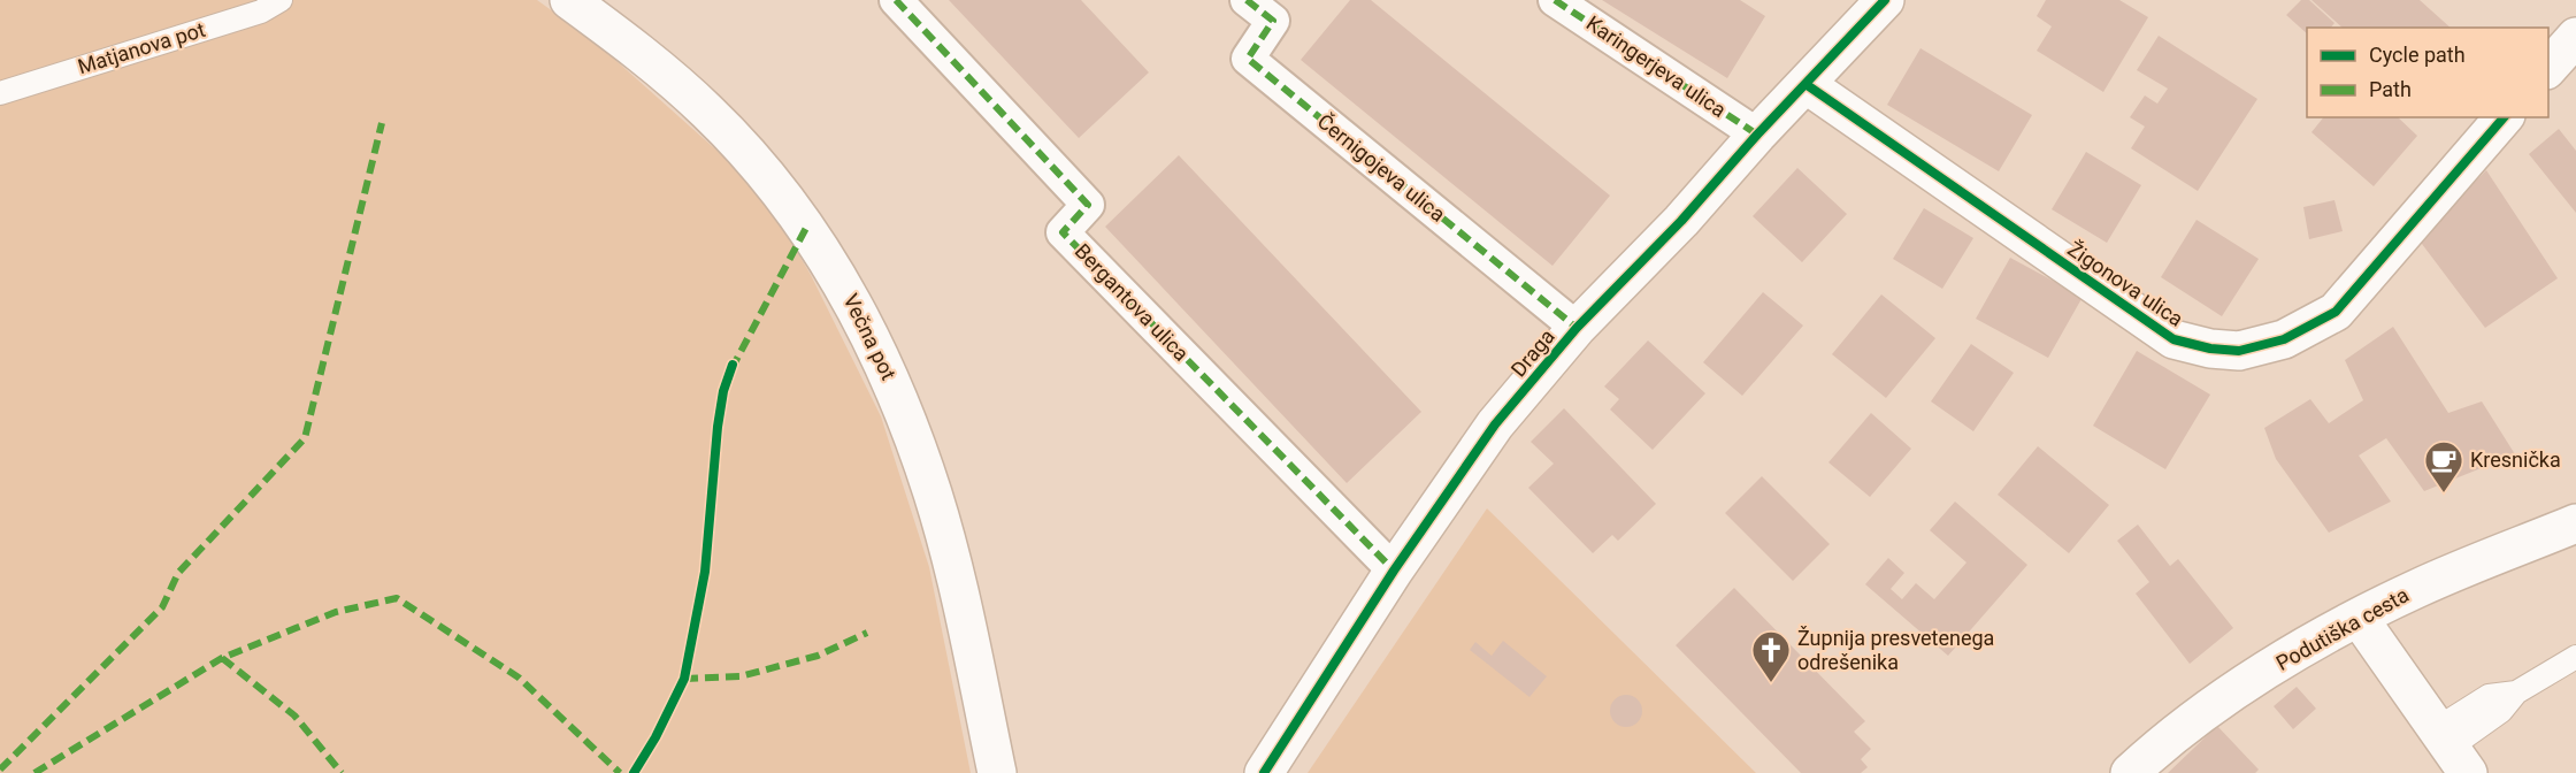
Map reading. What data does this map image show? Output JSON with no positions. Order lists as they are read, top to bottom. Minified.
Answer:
{"streets":{"street":["Karingerjeva ulica","Černigojeva ulica","Žigonova ulica","Bergantova ulica","Večna pot","Draga","Podutiška cesta"],"lane":["Matjanova pot"]},"crossings":[["Karingerjeva ulica","Draga"],["Černigojeva ulica","Draga"],["Žigonova ulica","Draga"],["Bergantova ulica","Draga"]],"places":{"cafe":["Kresnička"],"church":["Župnija presvetenega odrešenika"]},"legend":["Cycle path","Path"]}
